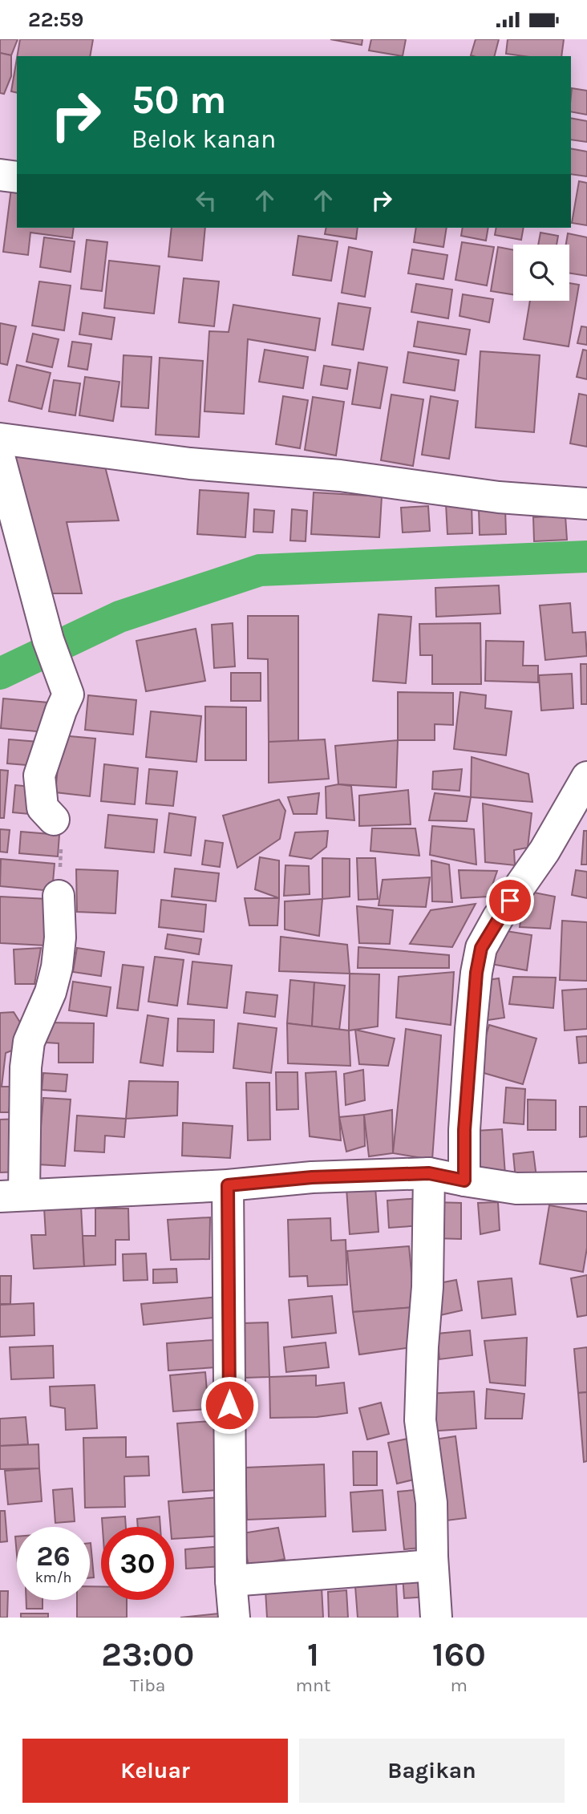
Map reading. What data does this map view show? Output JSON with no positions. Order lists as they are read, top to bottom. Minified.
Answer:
{"page":{"status":"22:59","turn":["50 m","Belok kanan"],"speed":"26 km/h","limit":"30","eta":["23:00","Tiba","1","mnt","160","m"],"buttons":["Keluar","Bagikan"]}}
